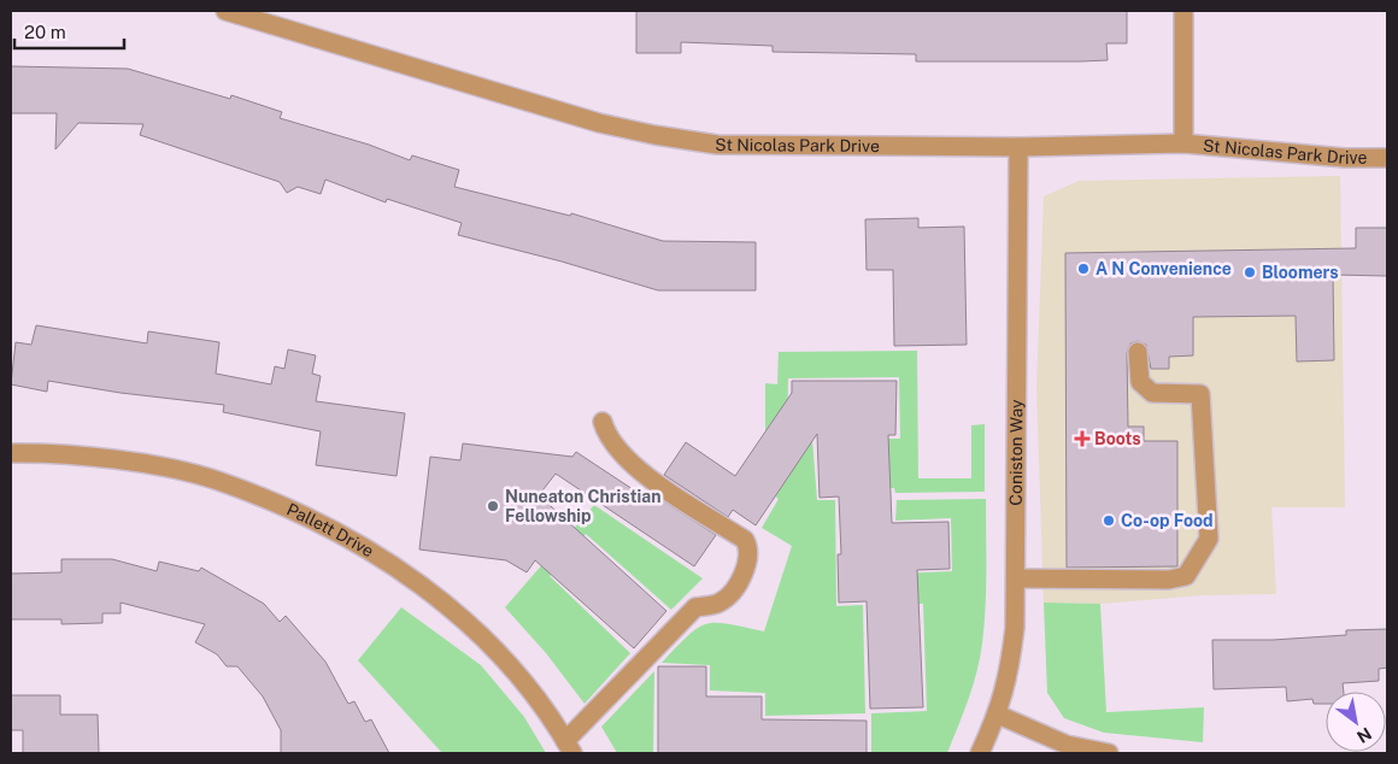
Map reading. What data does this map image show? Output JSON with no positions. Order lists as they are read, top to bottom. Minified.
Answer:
{"streets":{"street":["St Nicolas Park Drive","Coniston Way","Pallett Drive"]},"crossings":[["St Nicolas Park Drive","Coniston Way"]],"places":{"other":["A N Convenience","Bloomers","Nuneaton Christian Fellowship","Co-op Food"],"health":["Boots"]},"scale_bar":"20 m","north":"bottom right"}
